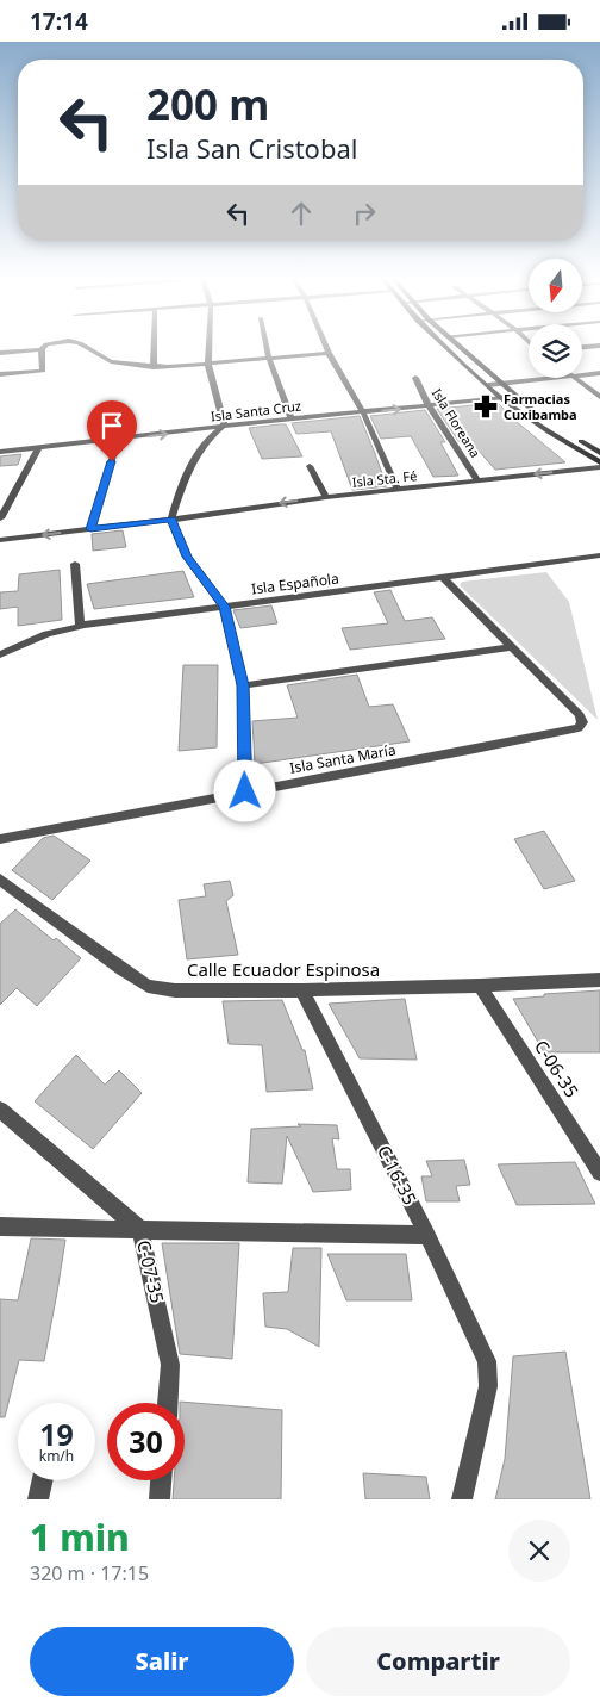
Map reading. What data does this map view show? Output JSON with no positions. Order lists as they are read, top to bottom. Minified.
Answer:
{"streets":{"street":["Isla Santa Cruz","Isla Floreana","Isla Sta. Fé","Isla Española","Isla Santa María","Calle Ecuador Espinosa","C-06-35","C-16-35","C-07-35"]},"crossings":[["Isla Santa Cruz","Isla Floreana"],["Isla Floreana","Isla Sta. Fé"],["Calle Ecuador Espinosa","C-06-35"],["Calle Ecuador Espinosa","C-16-35"]],"one_way":["Isla Sta. Fé"],"places":{"pharmacy":["Farmacias Cuxibamba"]},"north":"bottom","page":{"status":"17:14","turn":["200 m","Isla San Cristobal"],"speed":"19 km/h","limit":"30","heading":["1 min","320 m · 17:15"],"buttons":["Salir","Compartir"]}}
